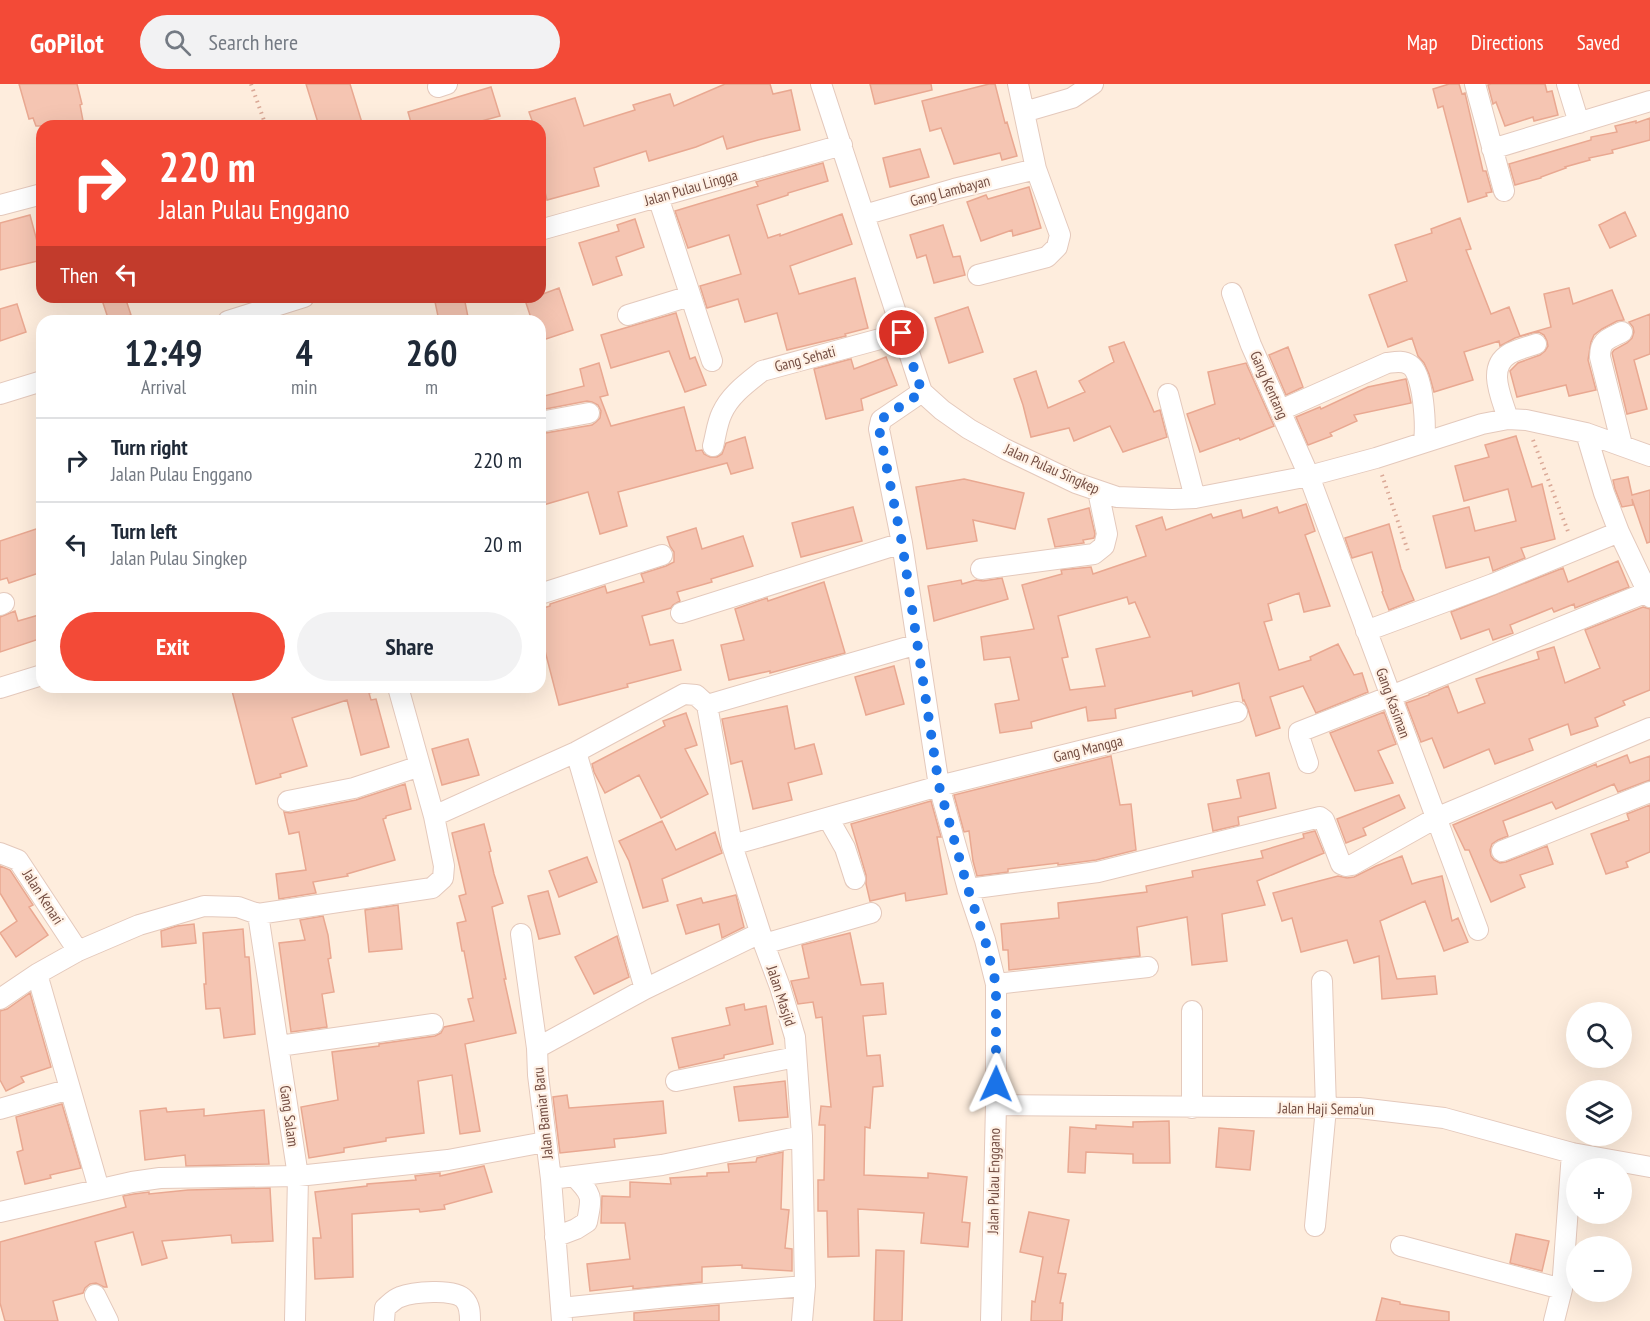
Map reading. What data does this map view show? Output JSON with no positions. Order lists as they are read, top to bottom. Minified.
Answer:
{"streets":{"street":["Jalan Pulau Lingga","Gang Lambayan","Gang Sehati","Gang Kentang","Jalan Pulau Singkep","Gang Kasiman","Gang Mangga","Jalan Kenari","Jalan Masjid","Jalan Haji Sema'un","Jalan Bamiar Baru","Gang Salam","Jalan Pulau Enggano"]},"crossings":[["Jalan Pulau Lingga","Jalan Pulau Singkep"],["Gang Lambayan","Jalan Pulau Singkep"],["Gang Sehati","Jalan Pulau Singkep"],["Gang Kentang","Jalan Pulau Singkep"],["Gang Kentang","Gang Kasiman"],["Jalan Pulau Singkep","Gang Kasiman"],["Jalan Pulau Singkep","Jalan Pulau Enggano"],["Gang Mangga","Jalan Masjid"],["Gang Mangga","Jalan Pulau Enggano"],["Jalan Masjid","Jalan Bamiar Baru"],["Jalan Haji Sema'un","Jalan Pulau Enggano"]],"page":{"header":"GoPilot","search":"Search here","nav":["Map","Directions","Saved"],"turn":["220 m","Jalan Pulau Enggano"],"then":"Then","eta":["12:49","Arrival","4","min","260","m"],"list":[{"name":"Turn right","note":"Jalan Pulau Enggano","value":"220 m"},{"name":"Turn left","note":"Jalan Pulau Singkep","value":"20 m"}],"buttons":["Exit","Share"],"map_buttons":["+","−"]}}
